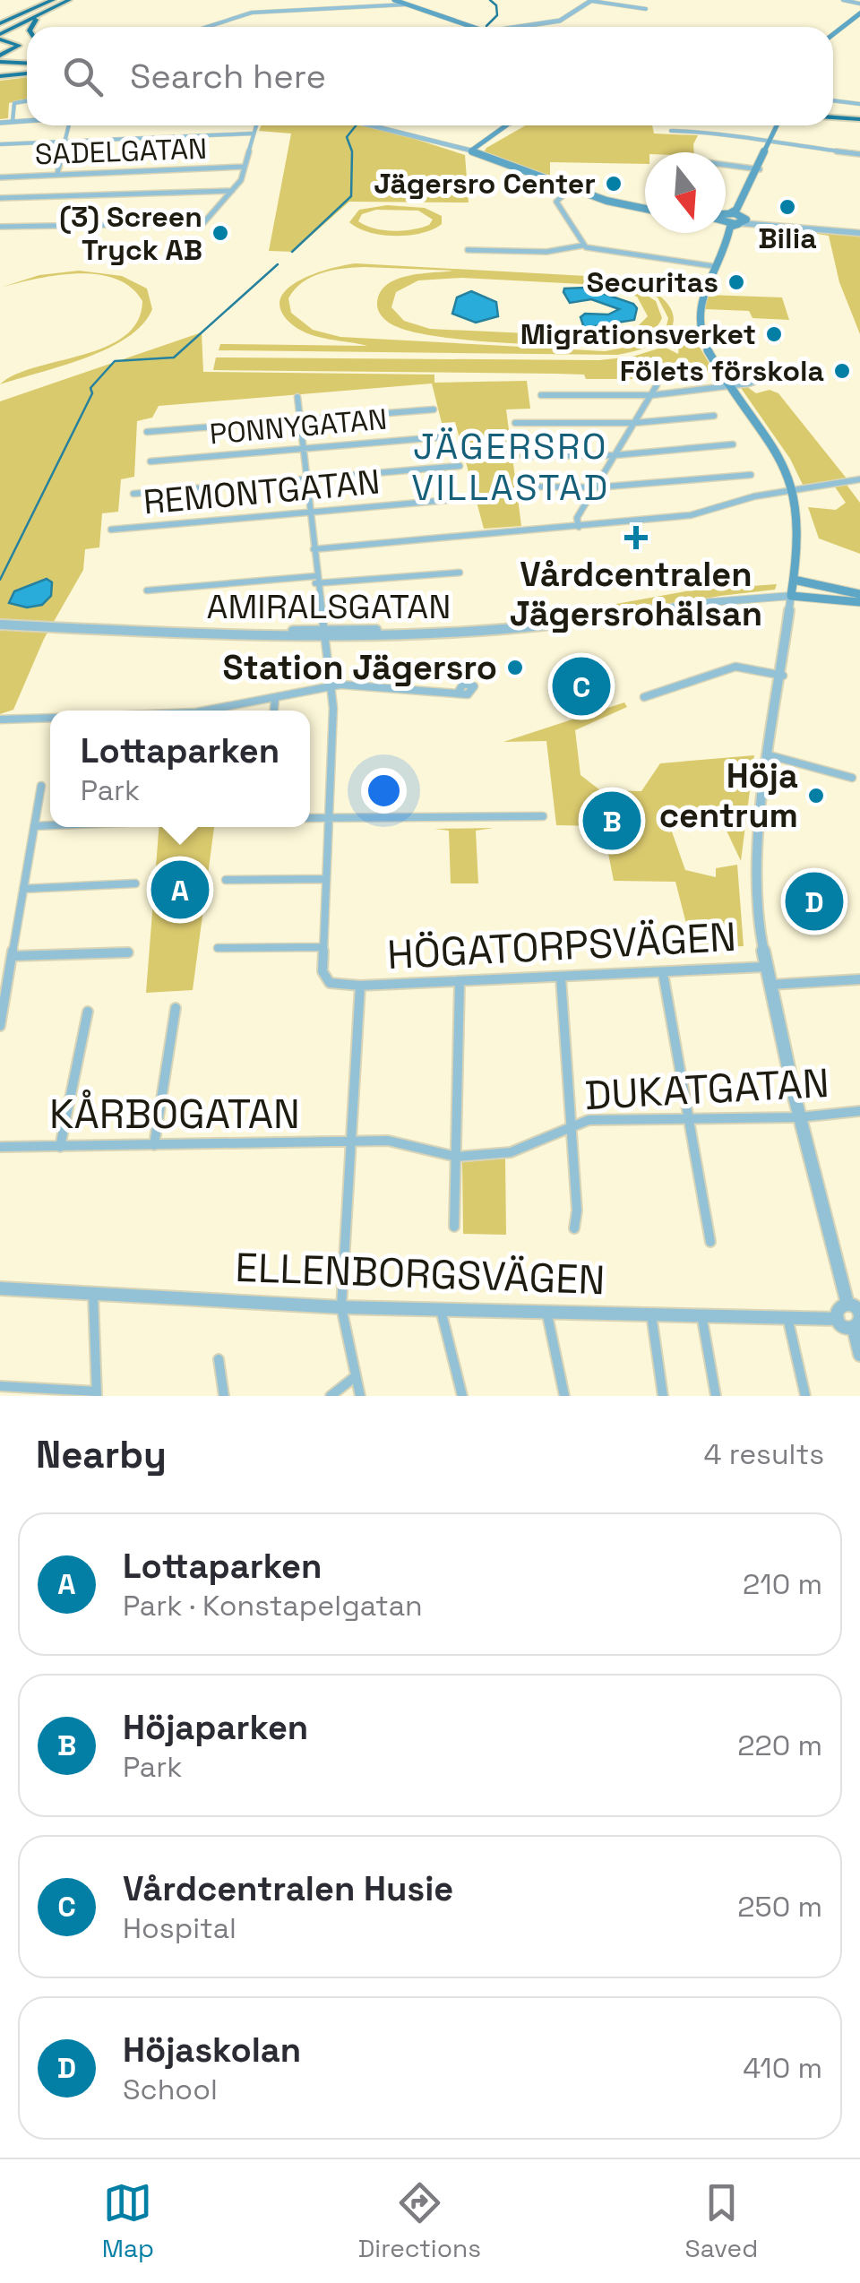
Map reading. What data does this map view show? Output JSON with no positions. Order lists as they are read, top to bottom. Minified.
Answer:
{"streets":{"main road":["AMIRALSGATAN"],"street":["SADELGATAN","PONNYGATAN","REMONTGATAN","HÖGATORPSVÄGEN","DUKATGATAN","KÅRBOGATAN","ELLENBORGSVÄGEN"]},"crossings":[["DUKATGATAN","KÅRBOGATAN"]],"districts":["JÄGERSRO VILLASTAD"],"places":{"other":["Jägersro Center","Bilia","(3) Screen Tryck AB","Securitas","Migrationsverket","Fölets förskola","Station Jägersro","Höja centrum"],"health":["Vårdcentralen Jägersrohälsan"]},"north":"bottom","page":{"search":"Search here","pins":["C","B","A","D"],"popup":["Lottaparken","Park"],"heading":["Nearby","4 results"],"list":[{"mark":"A","name":"Lottaparken","note":"Park · Konstapelgatan","value":"210 m"},{"mark":"B","name":"Höjaparken","note":"Park","value":"220 m"},{"mark":"C","name":"Vårdcentralen Husie","note":"Hospital","value":"250 m"},{"mark":"D","name":"Höjaskolan","note":"School","value":"410 m"}],"nav":["Map","Directions","Saved"]}}
